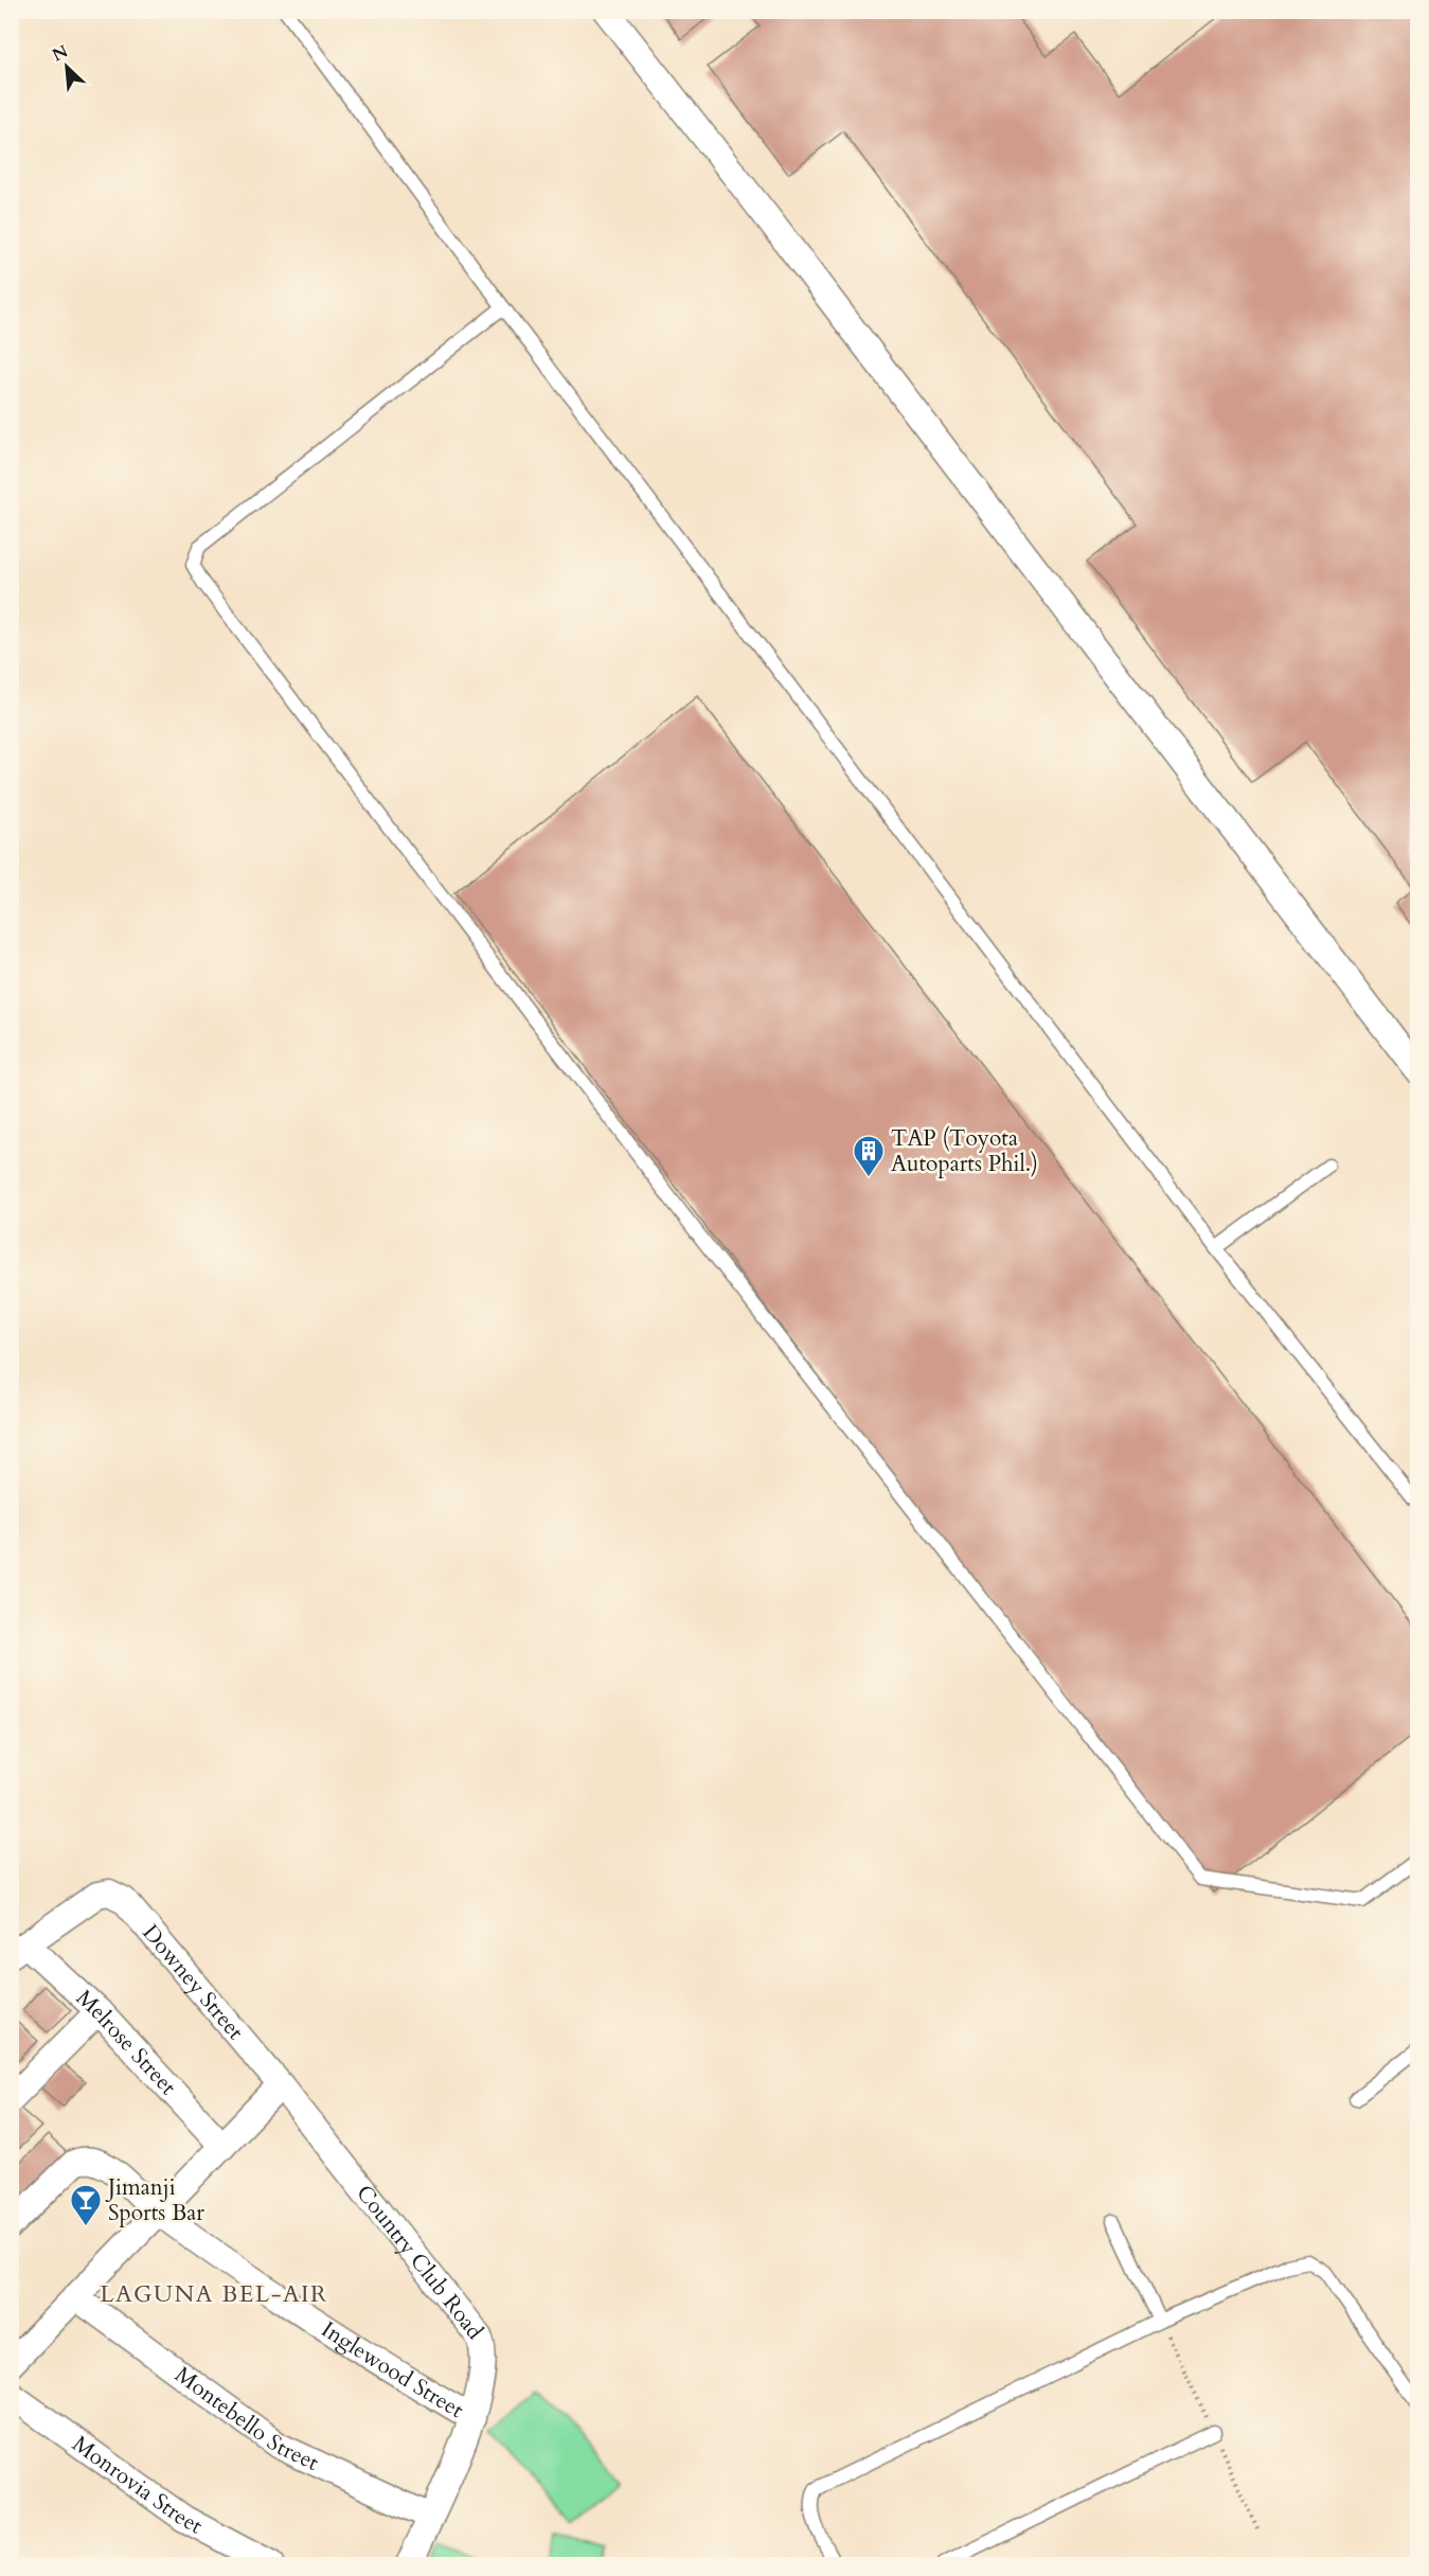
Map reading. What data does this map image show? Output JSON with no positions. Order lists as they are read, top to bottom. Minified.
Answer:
{"streets":{"street":["Downey Street","Melrose Street","Country Club Road","Inglewood Street","Montebello Street","Monrovia Street"]},"crossings":[["Downey Street","Melrose Street"],["Downey Street","Country Club Road"],["Country Club Road","Inglewood Street"],["Country Club Road","Montebello Street"]],"districts":["LAGUNA BEL-AIR"],"places":{"building":["TAP (Toyota Autoparts Phil.)"],"bar":["Jimanji Sports Bar"]},"north":"top left"}
